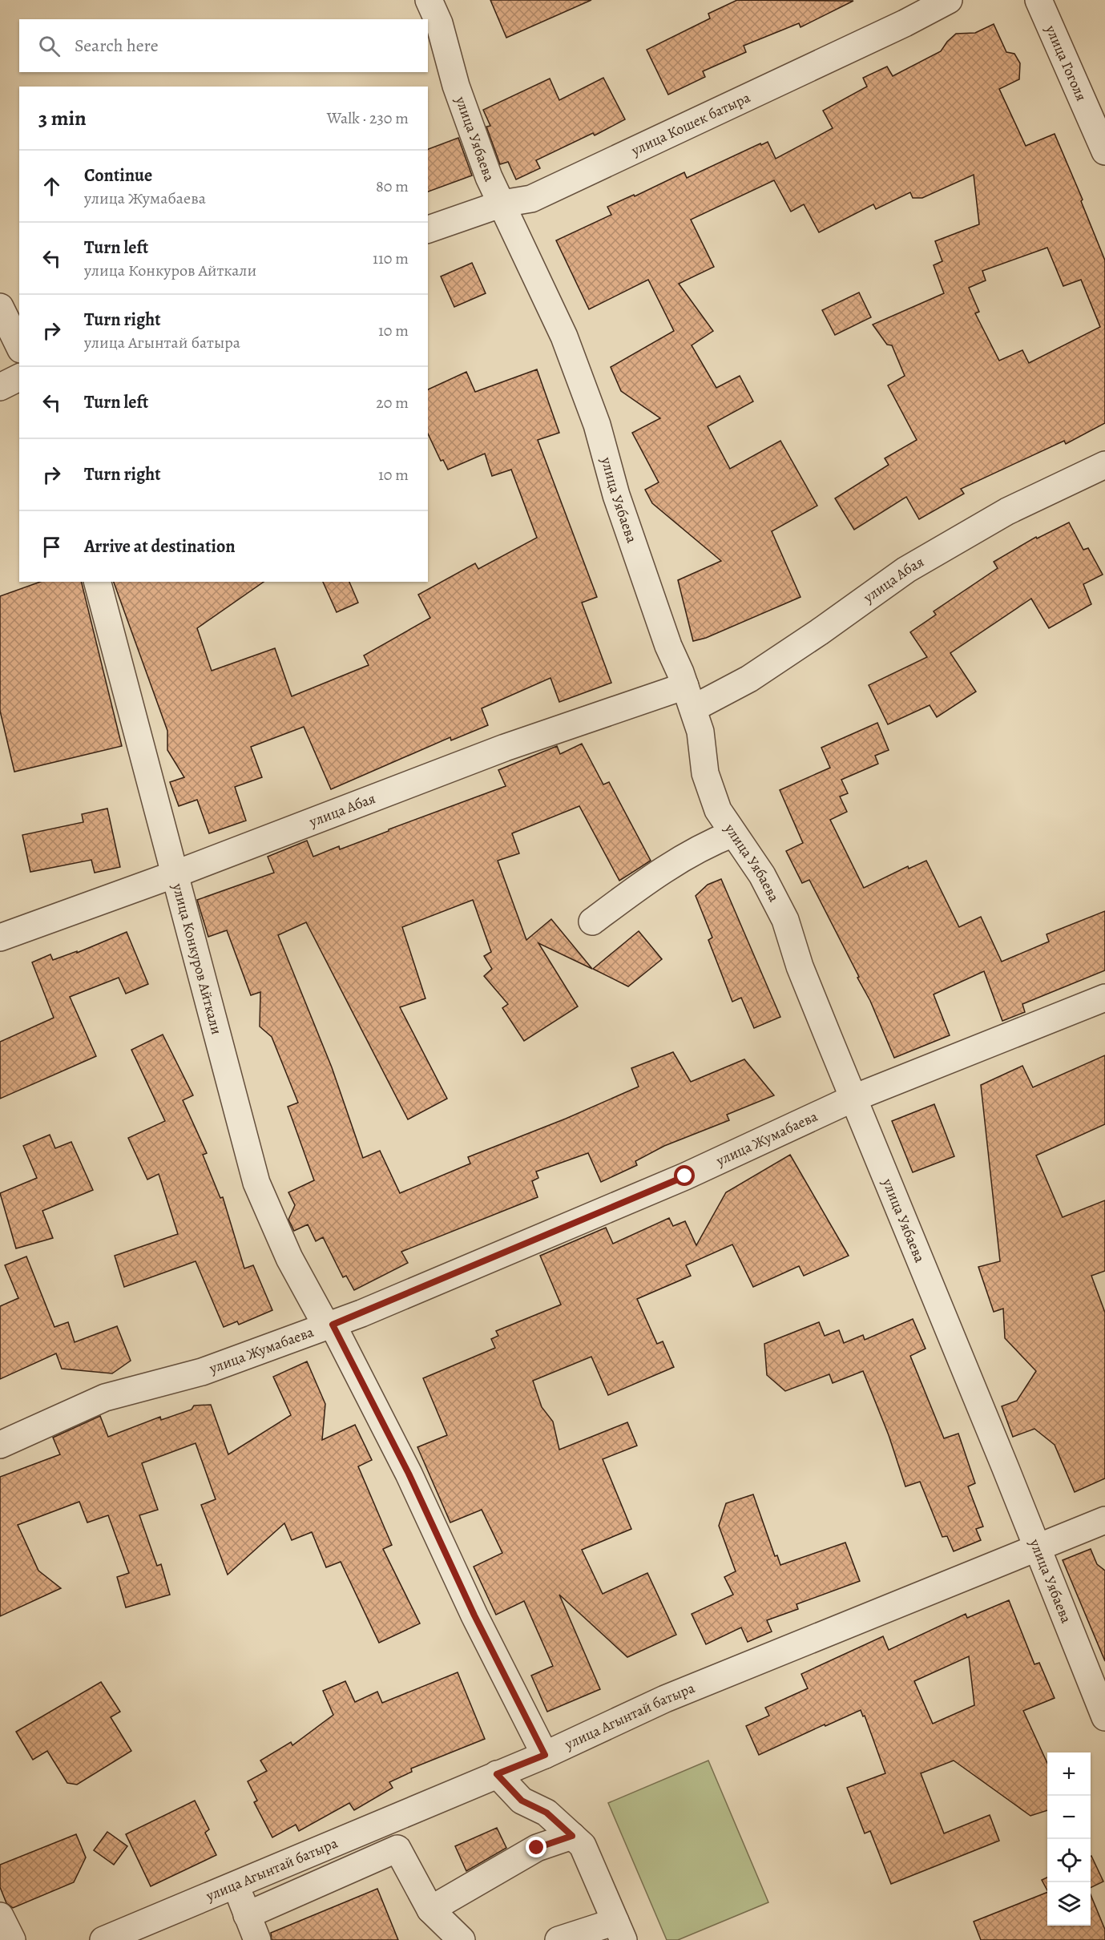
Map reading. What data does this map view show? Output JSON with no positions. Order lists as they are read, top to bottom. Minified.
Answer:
{"streets":{"street":["улица Гоголя","улица Кошек батыра","улица Уябаева","улица Абая","улица Конкуров Айткали","улица Жумабаева","улица Агынтай батыра"]},"crossings":[["улица Кошек батыра","улица Уябаева"],["улица Уябаева","улица Абая"],["улица Уябаева","улица Жумабаева"],["улица Уябаева","улица Агынтай батыра"],["улица Абая","улица Конкуров Айткали"],["улица Конкуров Айткали","улица Жумабаева"],["улица Конкуров Айткали","улица Агынтай батыра"]],"page":{"search":"Search here","heading":["3 min","Walk · 230 m"],"list":[["Continue","улица Жумабаева","80 m"],["Turn left","улица Конкуров Айткали","110 m"],["Turn right","улица Агынтай батыра","10 m"],["Turn left","20 m"],["Turn right","10 m"],"Arrive at destination"],"map_buttons":["+","−"]}}
